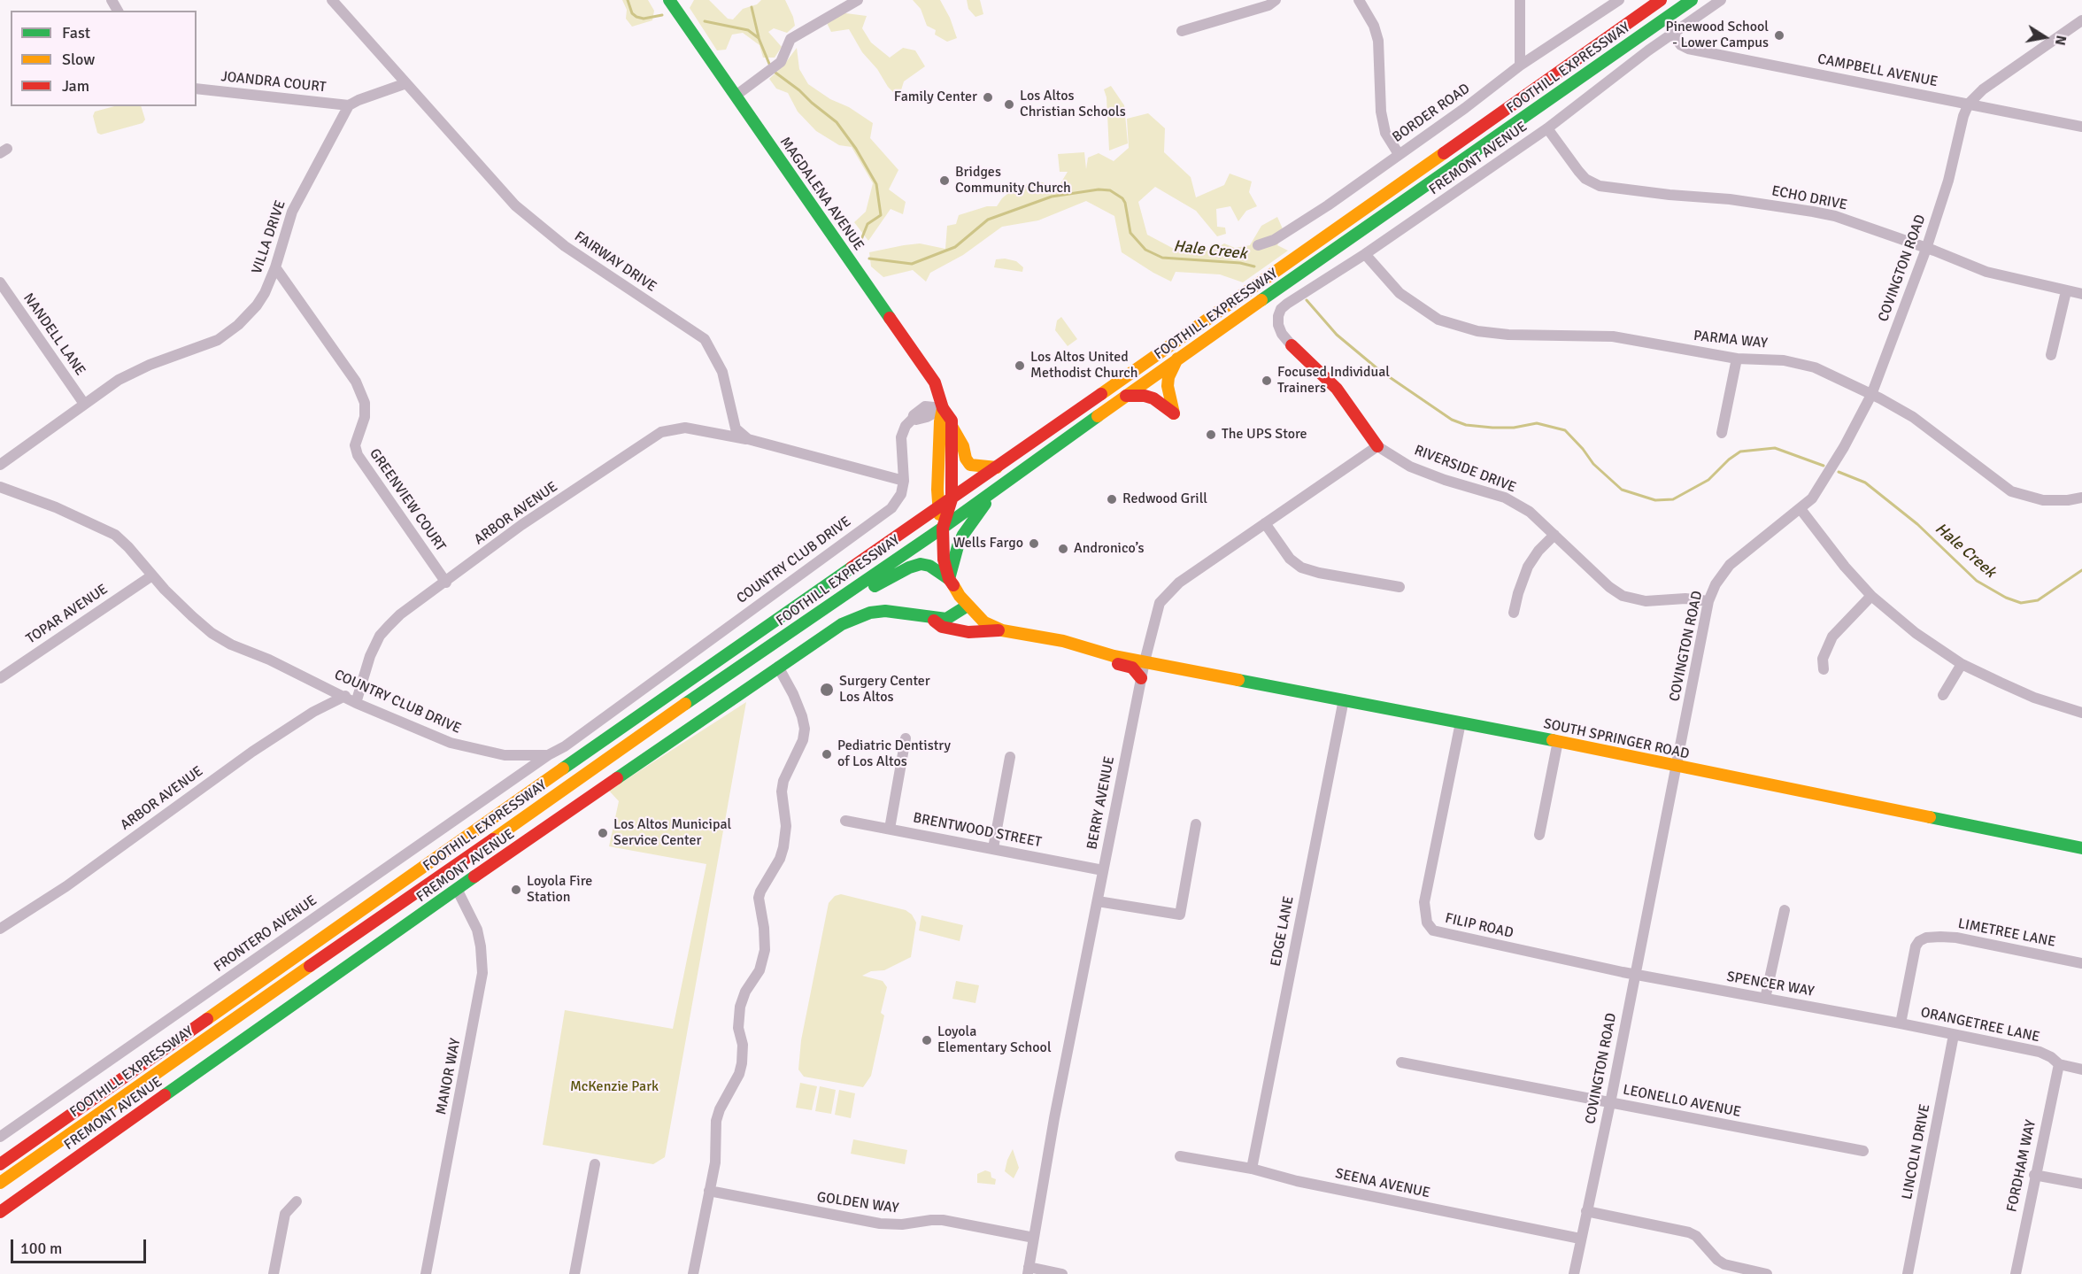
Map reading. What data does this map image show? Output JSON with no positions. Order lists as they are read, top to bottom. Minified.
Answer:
{"streets":{"main road":["FOOTHILL EXPRESSWAY","FREMONT AVENUE","MAGDALENA AVENUE","RIVERSIDE DRIVE","SOUTH SPRINGER ROAD"],"street":["CAMPBELL AVENUE","JOANDRA COURT","BORDER ROAD","ECHO DRIVE","VILLA DRIVE","FAIRWAY DRIVE","COVINGTON ROAD","NANDELL LANE","PARMA WAY","GREENVIEW COURT","ARBOR AVENUE","COUNTRY CLUB DRIVE","TOPAR AVENUE","BERRY AVENUE","BRENTWOOD STREET","FILIP ROAD","EDGE LANE","LIMETREE LANE","FRONTERO AVENUE","SPENCER WAY","ORANGETREE LANE","MANOR WAY","LEONELLO AVENUE","LINCOLN DRIVE","FORDHAM WAY","SEENA AVENUE","GOLDEN WAY"]},"crossings":[["FOOTHILL EXPRESSWAY","MAGDALENA AVENUE"],["FOOTHILL EXPRESSWAY","SOUTH SPRINGER ROAD"],["CAMPBELL AVENUE","FREMONT AVENUE"],["CAMPBELL AVENUE","COVINGTON ROAD"],["JOANDRA COURT","VILLA DRIVE"],["FREMONT AVENUE","ECHO DRIVE"],["FREMONT AVENUE","PARMA WAY"],["FREMONT AVENUE","RIVERSIDE DRIVE"],["FREMONT AVENUE","SOUTH SPRINGER ROAD"],["FREMONT AVENUE","MANOR WAY"],["MAGDALENA AVENUE","COUNTRY CLUB DRIVE"],["MAGDALENA AVENUE","SOUTH SPRINGER ROAD"],["ECHO DRIVE","COVINGTON ROAD"],["VILLA DRIVE","NANDELL LANE"],["VILLA DRIVE","GREENVIEW COURT"],["FAIRWAY DRIVE","ARBOR AVENUE"],["COVINGTON ROAD","PARMA WAY"],["COVINGTON ROAD","RIVERSIDE DRIVE"],["COVINGTON ROAD","SOUTH SPRINGER ROAD"],["COVINGTON ROAD","FILIP ROAD"],["COVINGTON ROAD","SPENCER WAY"],["COVINGTON ROAD","LEONELLO AVENUE"],["COVINGTON ROAD","SEENA AVENUE"],["RIVERSIDE DRIVE","BERRY AVENUE"],["GREENVIEW COURT","ARBOR AVENUE"],["ARBOR AVENUE","COUNTRY CLUB DRIVE"],["COUNTRY CLUB DRIVE","TOPAR AVENUE"],["COUNTRY CLUB DRIVE","FRONTERO AVENUE"],["SOUTH SPRINGER ROAD","BERRY AVENUE"],["SOUTH SPRINGER ROAD","FILIP ROAD"],["SOUTH SPRINGER ROAD","EDGE LANE"],["BERRY AVENUE","BRENTWOOD STREET"],["BERRY AVENUE","GOLDEN WAY"],["FILIP ROAD","SPENCER WAY"],["EDGE LANE","SEENA AVENUE"],["LIMETREE LANE","SPENCER WAY"],["LIMETREE LANE","ORANGETREE LANE"],["SPENCER WAY","ORANGETREE LANE"],["ORANGETREE LANE","LINCOLN DRIVE"],["ORANGETREE LANE","FORDHAM WAY"]],"water":["Hale Creek"],"parks":["McKenzie Park"],"places":["Pinewood School - Lower Campus","Family Center","Los Altos Christian Schools","Bridges Community Church","Los Altos United Methodist Church","Focused Individual Trainers","The UPS Store","Redwood Grill","Wells Fargo","Andronico’s","Surgery Center Los Altos","Pediatric Dentistry of Los Altos","Los Altos Municipal Service Center","Loyola Fire Station","Loyola Elementary School"],"legend":["Fast","Slow","Jam"],"scale_bar":"100 m","north":"right"}
